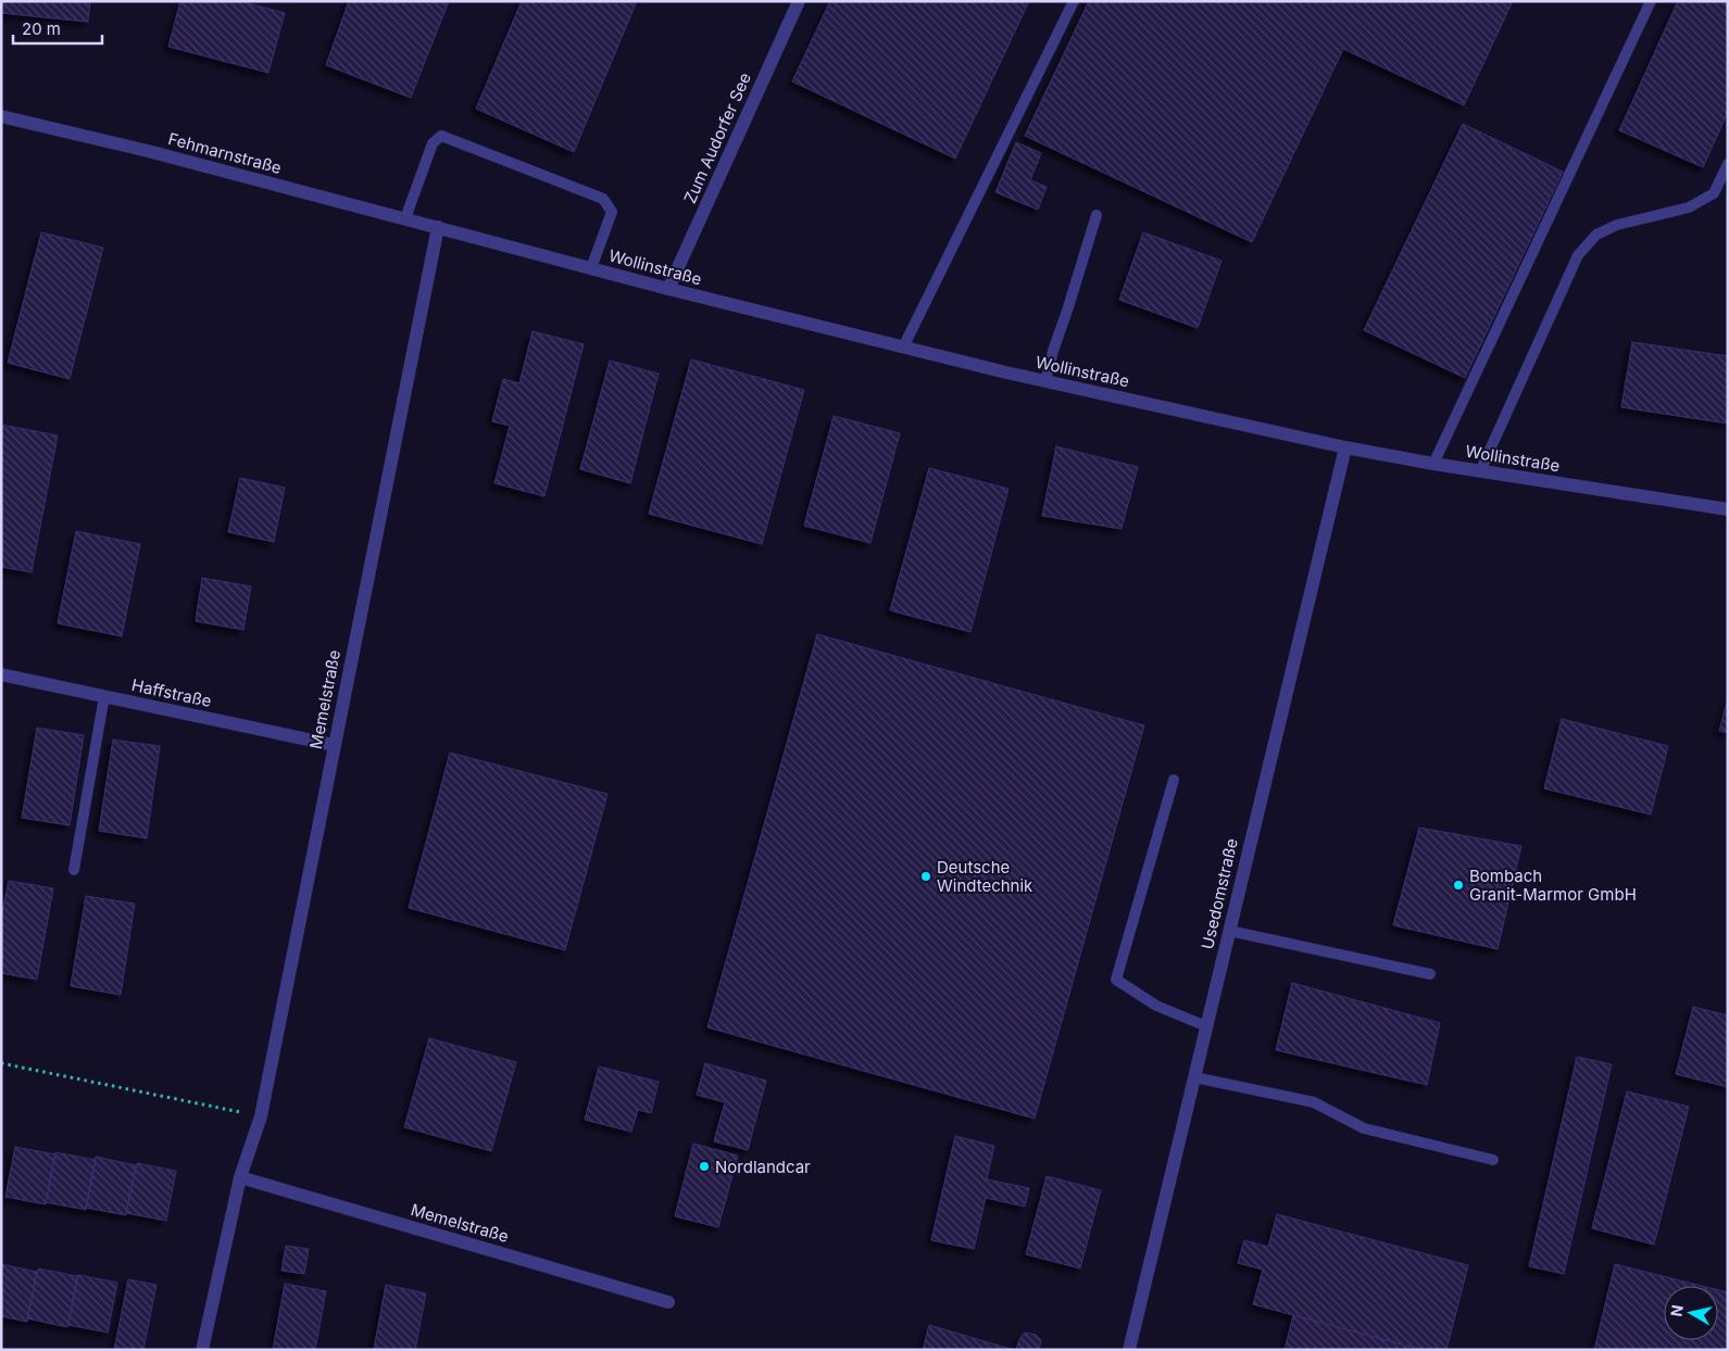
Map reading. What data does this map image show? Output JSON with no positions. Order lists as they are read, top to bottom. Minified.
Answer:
{"streets":{"street":["Zum Audorfer See","Fehmarnstraße","Wollinstraße","Haffstraße","Memelstraße","Usedomstraße"]},"crossings":[["Zum Audorfer See","Wollinstraße"],["Fehmarnstraße","Wollinstraße"],["Fehmarnstraße","Memelstraße"],["Wollinstraße","Memelstraße"],["Wollinstraße","Usedomstraße"],["Haffstraße","Memelstraße"]],"places":["Deutsche Windtechnik","Bombach Granit-Marmor GmbH","Nordlandcar"],"scale_bar":"20 m","north":"left"}
